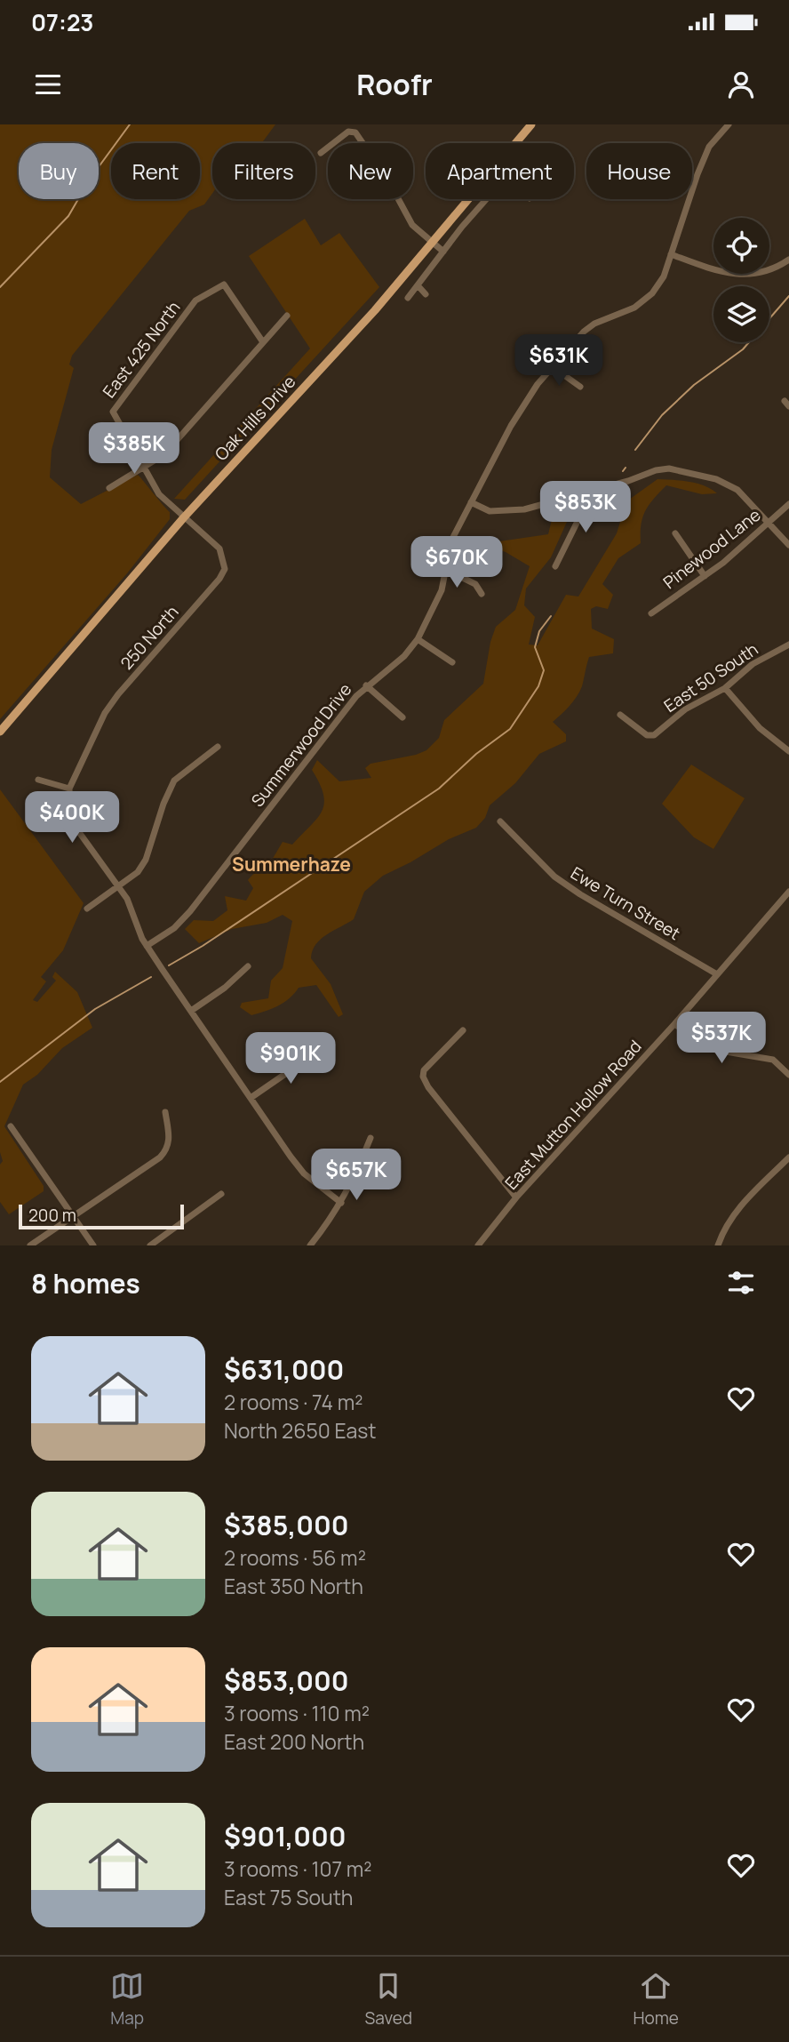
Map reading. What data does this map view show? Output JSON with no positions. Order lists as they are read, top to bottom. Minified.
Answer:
{"streets":{"main road":["Oak Hills Drive"],"street":["East 425 North","Pinewood Lane","250 North","East 50 South","Summerwood Drive","Ewe Turn Street","East Mutton Hollow Road"]},"crossings":[["Oak Hills Drive","250 North"],["Ewe Turn Street","East Mutton Hollow Road"]],"districts":["Summerhaze"],"scale_bar":"200 m","page":{"status":"07:23","header":"Roofr","chip":["Buy","Rent","Filters","New","Apartment","House"],"price":["$631K","$385K","$853K","$670K","$400K","$537K","$901K","$657K"],"scale":"200 m","heading":"8 homes","list":[{"name":"$631,000","note":"2 rooms · 74 m² · North 2650 East"},{"name":"$385,000","note":"2 rooms · 56 m² · East 350 North"},{"name":"$853,000","note":"3 rooms · 110 m² · East 200 North"},{"name":"$901,000","note":"3 rooms · 107 m² · East 75 South"}],"tabs":["Map","Saved","Home"]}}
